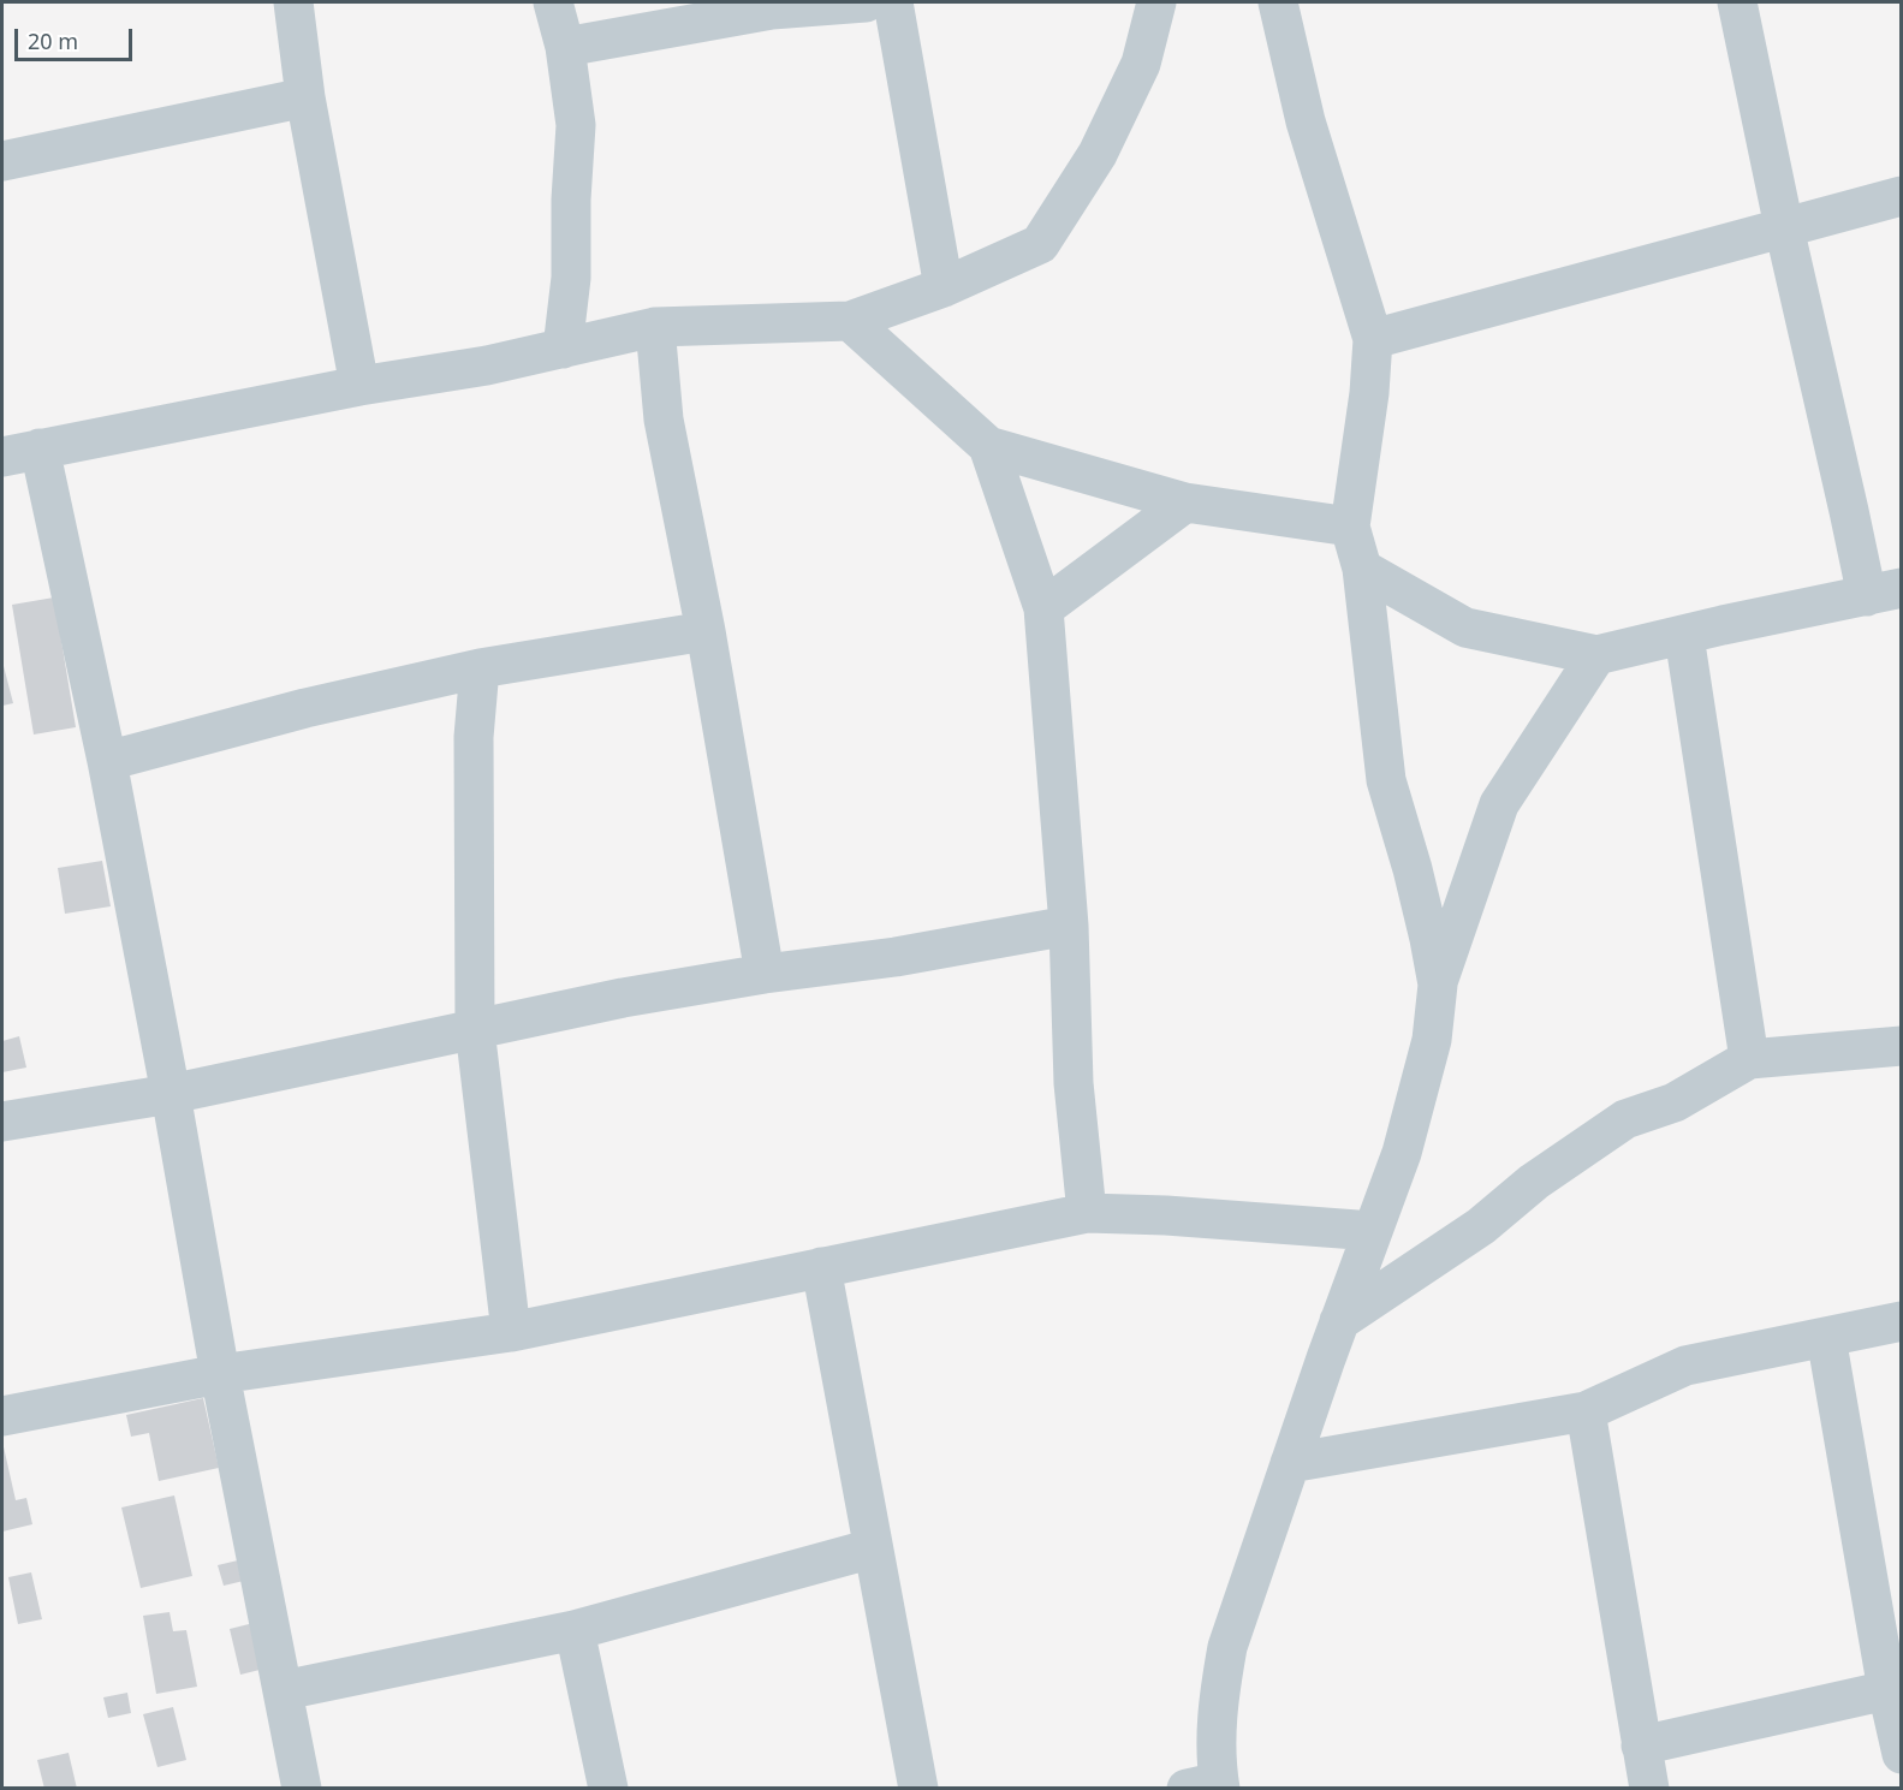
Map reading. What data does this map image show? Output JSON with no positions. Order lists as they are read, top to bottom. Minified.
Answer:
{"scale_bar":"20 m"}
